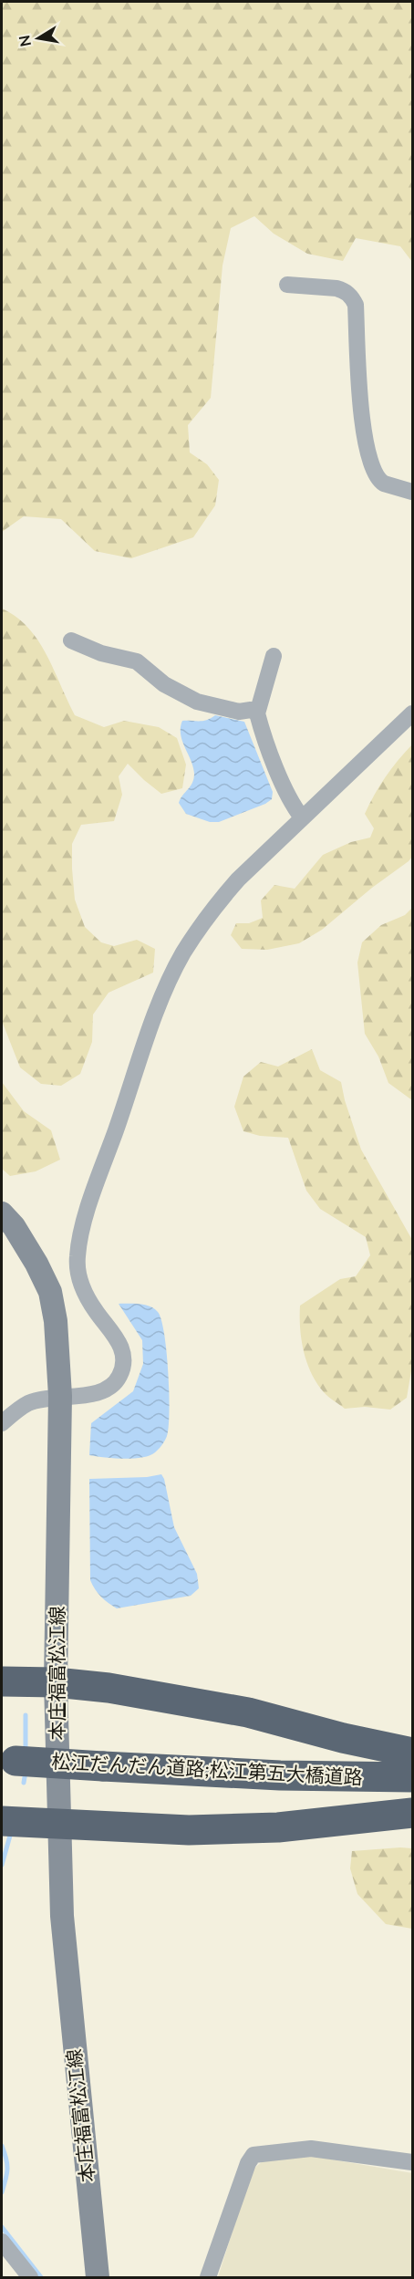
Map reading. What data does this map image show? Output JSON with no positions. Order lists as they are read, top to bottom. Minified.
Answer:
{"streets":{"highway":["松江だんだん道路;松江第五大橋道路"],"main road":["本庄福富松江線"]},"north":"left"}
